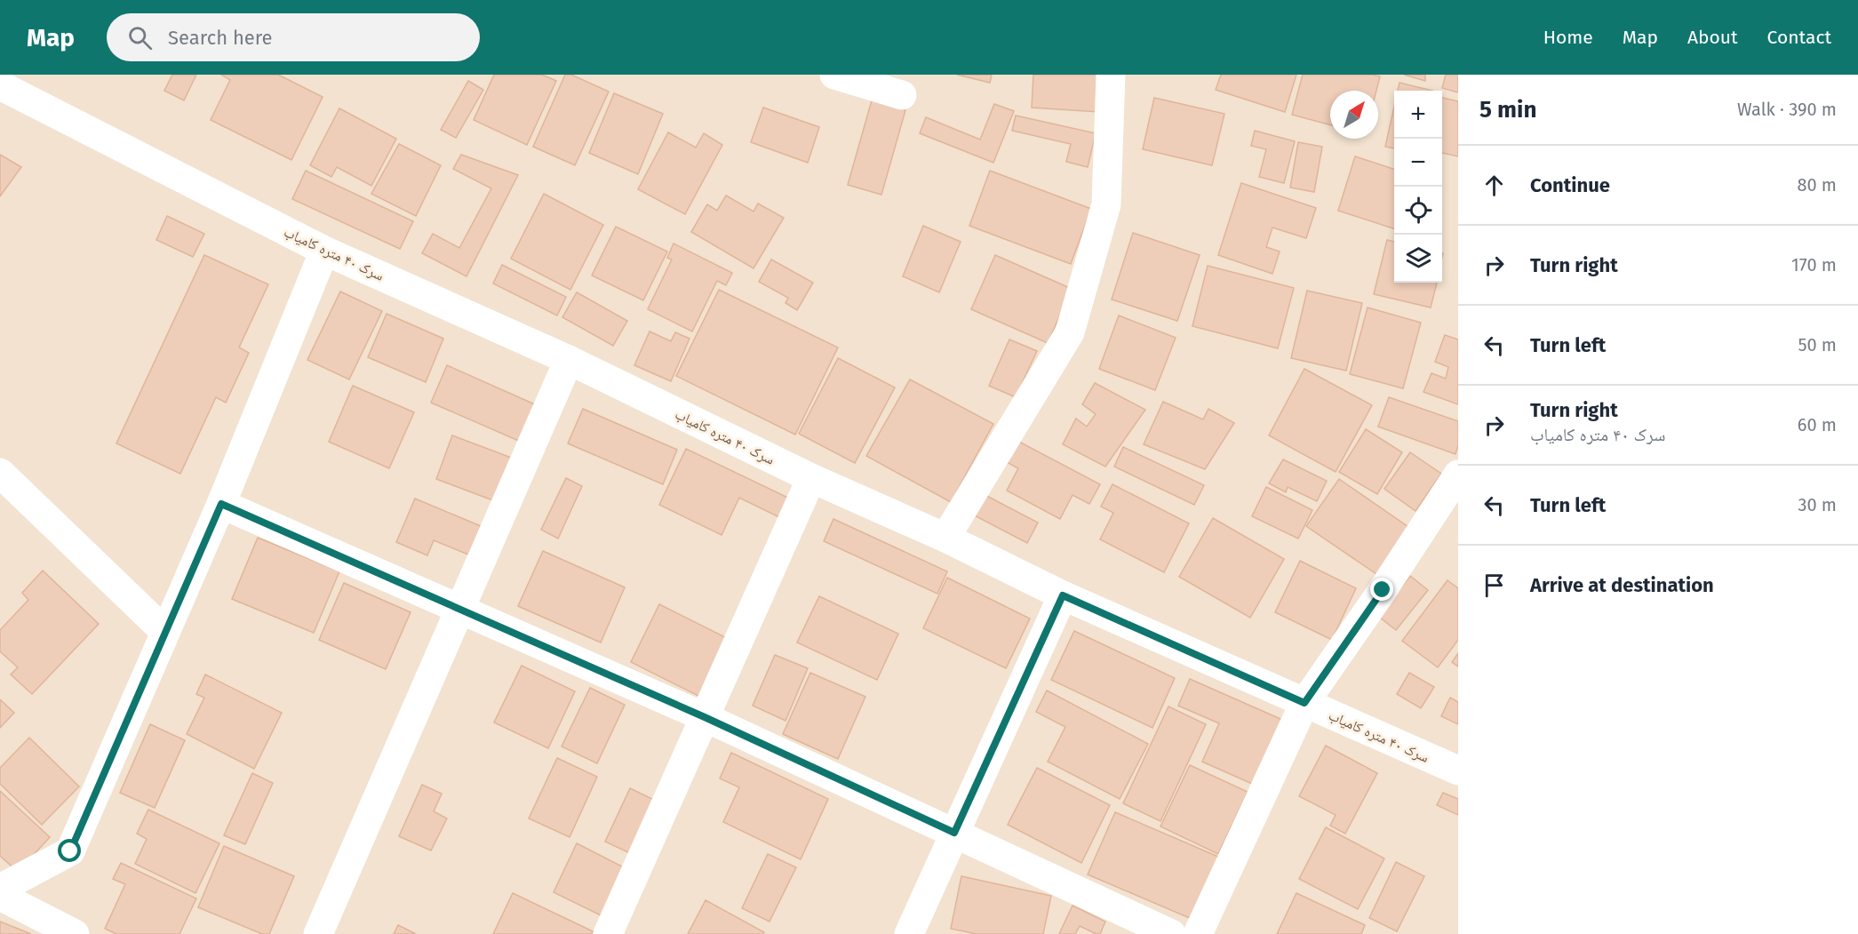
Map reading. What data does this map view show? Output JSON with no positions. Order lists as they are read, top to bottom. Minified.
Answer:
{"streets":{"street":["سرک ۴۰ متره کامیاب"]},"north":"top right","page":{"header":"Map","search":"Search here","nav":["Home","Map","About","Contact"],"heading":["5 min","Walk · 390 m"],"map_buttons":["+","−"],"list":[["Continue","80 m"],["Turn right","170 m"],["Turn left","50 m"],["Turn right","سرک ۴۰ متره کامیاب","60 m"],["Turn left","30 m"],"Arrive at destination"]}}
